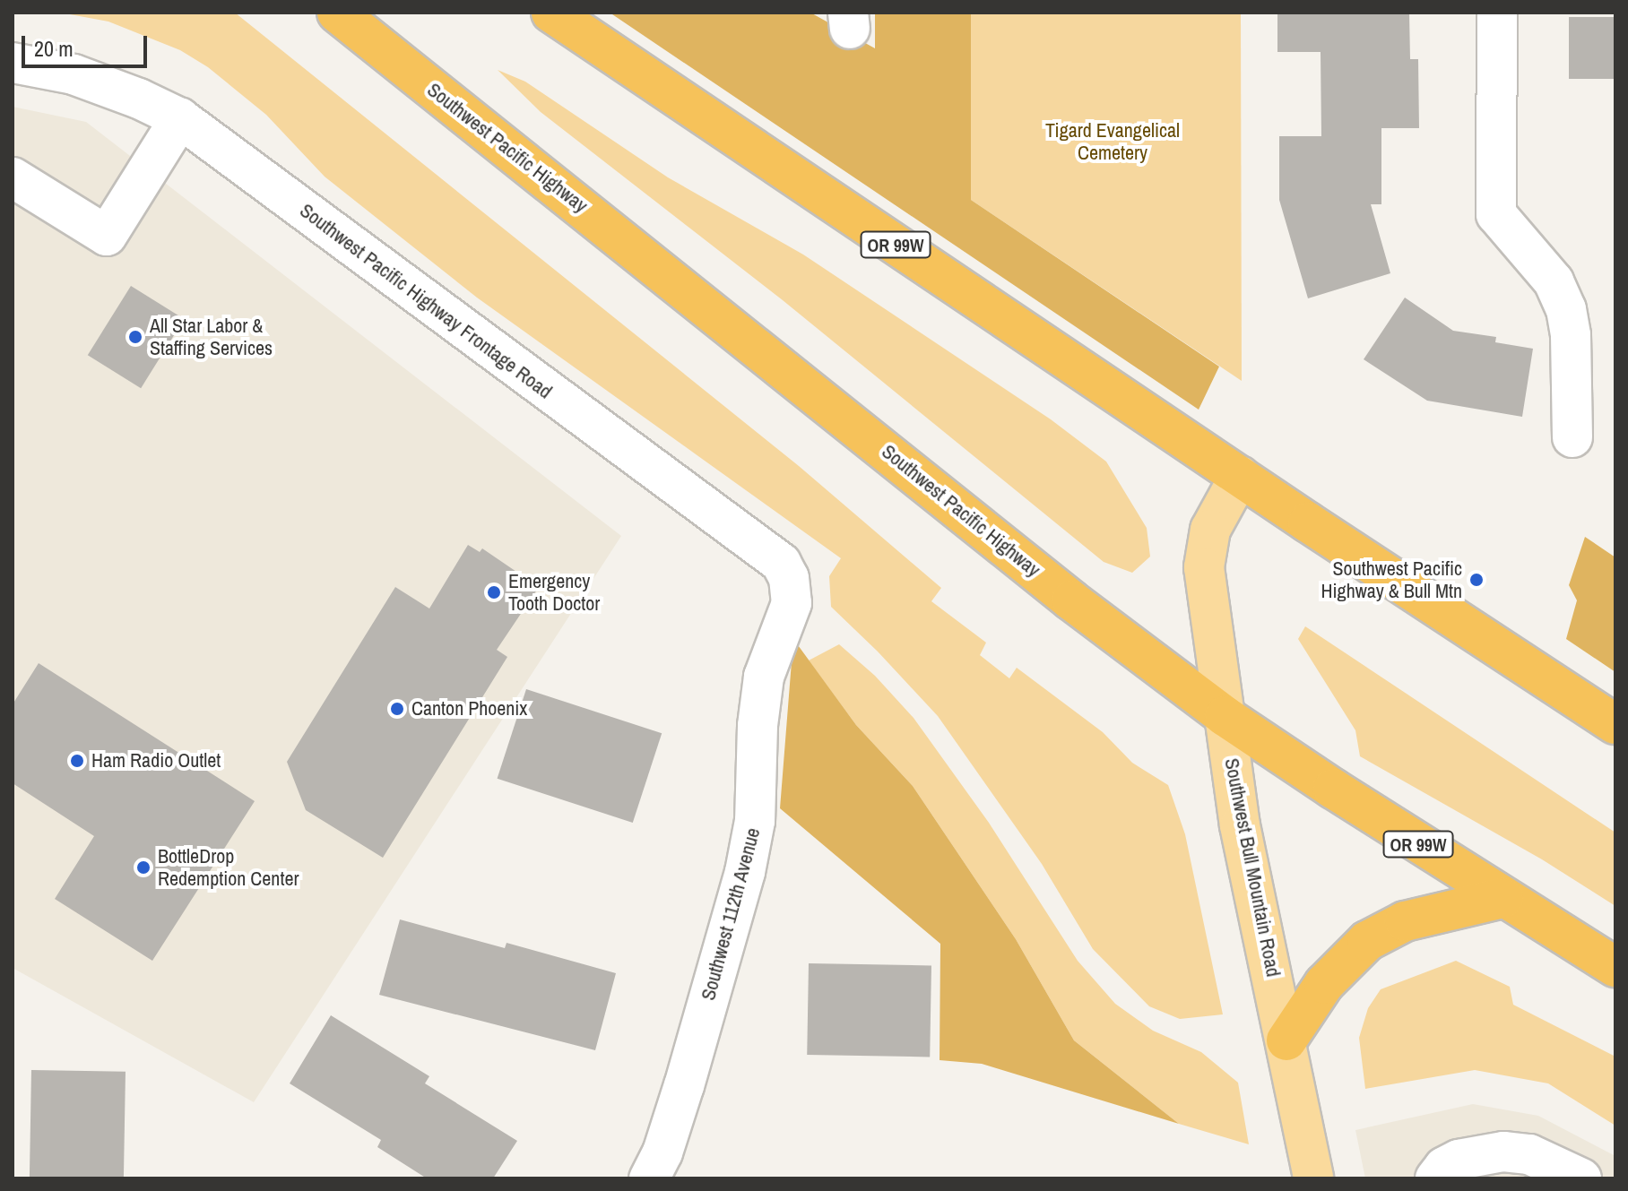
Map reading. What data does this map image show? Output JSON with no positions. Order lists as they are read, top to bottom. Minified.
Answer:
{"streets":{"highway":["Southwest Pacific Highway","OR 99W"],"main road":["Southwest Bull Mountain Road"],"street":["Southwest Pacific Highway Frontage Road","Southwest 112th Avenue"]},"crossings":[["Southwest Pacific Highway","Southwest Bull Mountain Road"],["OR 99W","Southwest Bull Mountain Road"],["Southwest Pacific Highway Frontage Road","Southwest 112th Avenue"]],"parks":["Tigard Evangelical Cemetery"],"places":["All Star Labor & Staffing Services","Southwest Pacific Highway & Bull Mtn","Emergency Tooth Doctor","Canton Phoenix","Ham Radio Outlet","BottleDrop Redemption Center"],"scale_bar":"20 m"}
